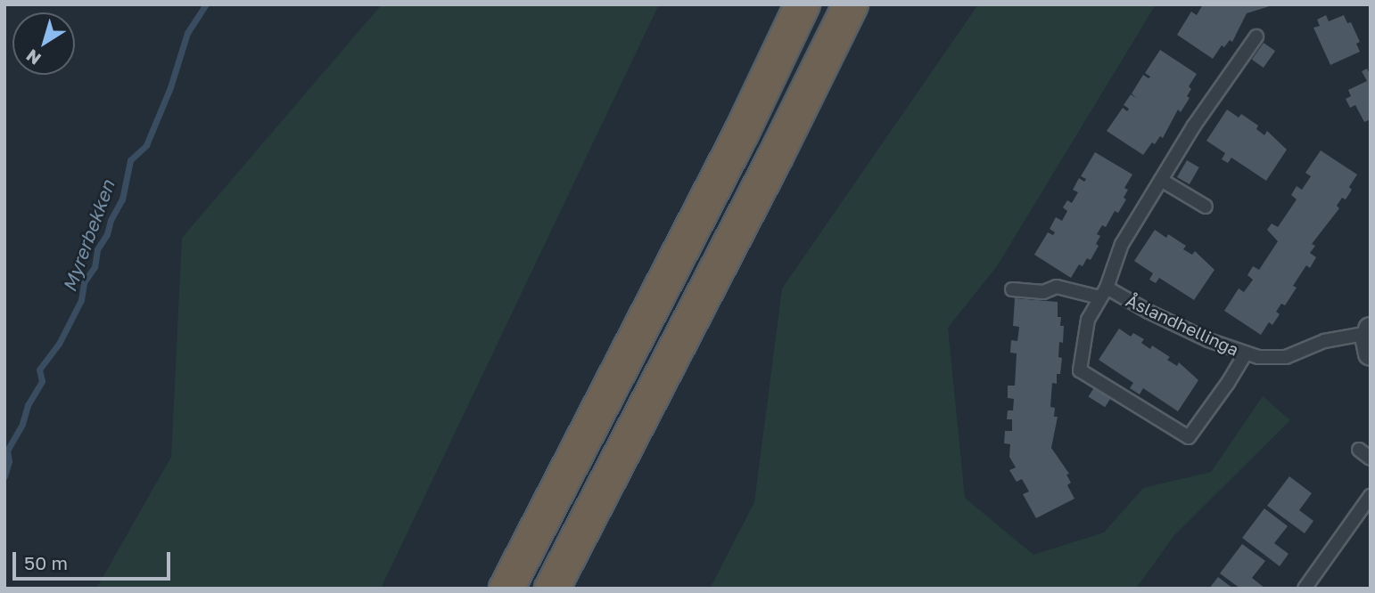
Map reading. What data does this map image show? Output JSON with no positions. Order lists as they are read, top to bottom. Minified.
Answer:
{"streets":{"lane":["Åslandhellinga"]},"water":["Myrerbekken"],"scale_bar":"50 m","north":"bottom left"}
